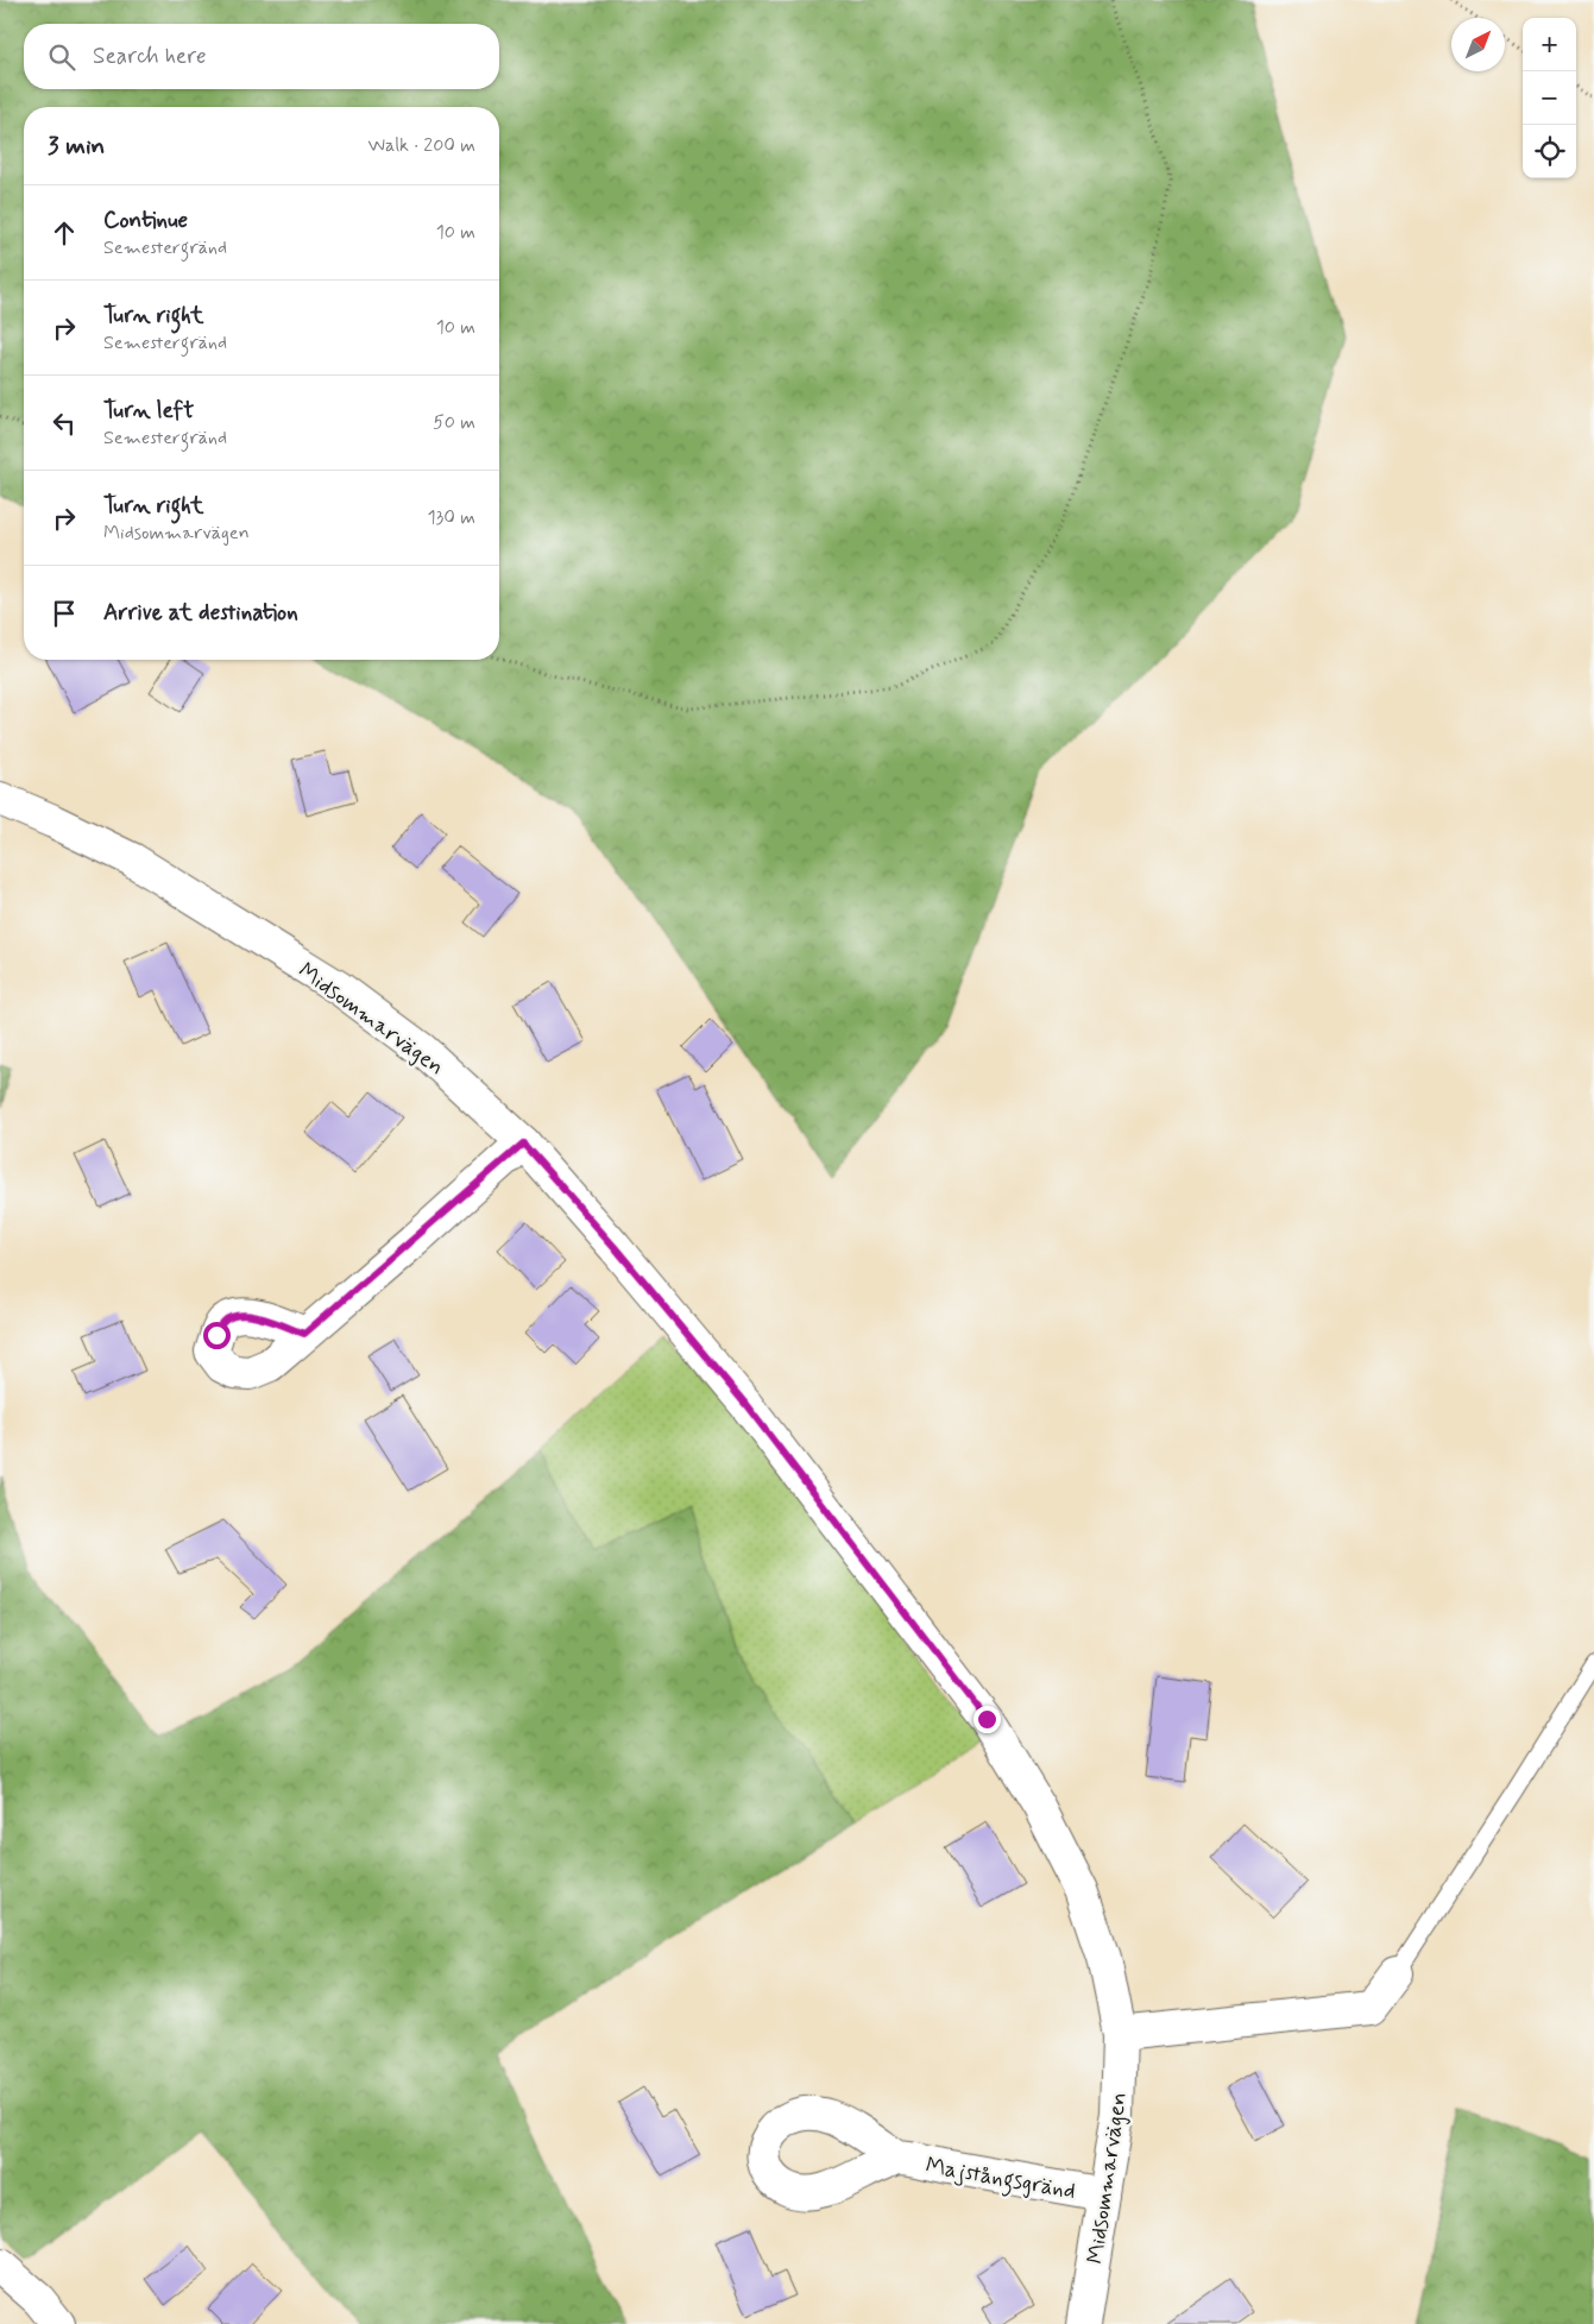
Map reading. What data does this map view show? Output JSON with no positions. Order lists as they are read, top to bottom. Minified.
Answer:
{"streets":{"street":["Midsommarvägen","Majstångsgränd"]},"crossings":[["Midsommarvägen","Majstångsgränd"]],"north":"top right","page":{"map_buttons":["+","−"],"search":"Search here","heading":["3 min","Walk · 200 m"],"list":[["Continue","Semestergränd","10 m"],["Turn right","Semestergränd","10 m"],["Turn left","Semestergränd","50 m"],["Turn right","Midsommarvägen","130 m"],"Arrive at destination"]}}
